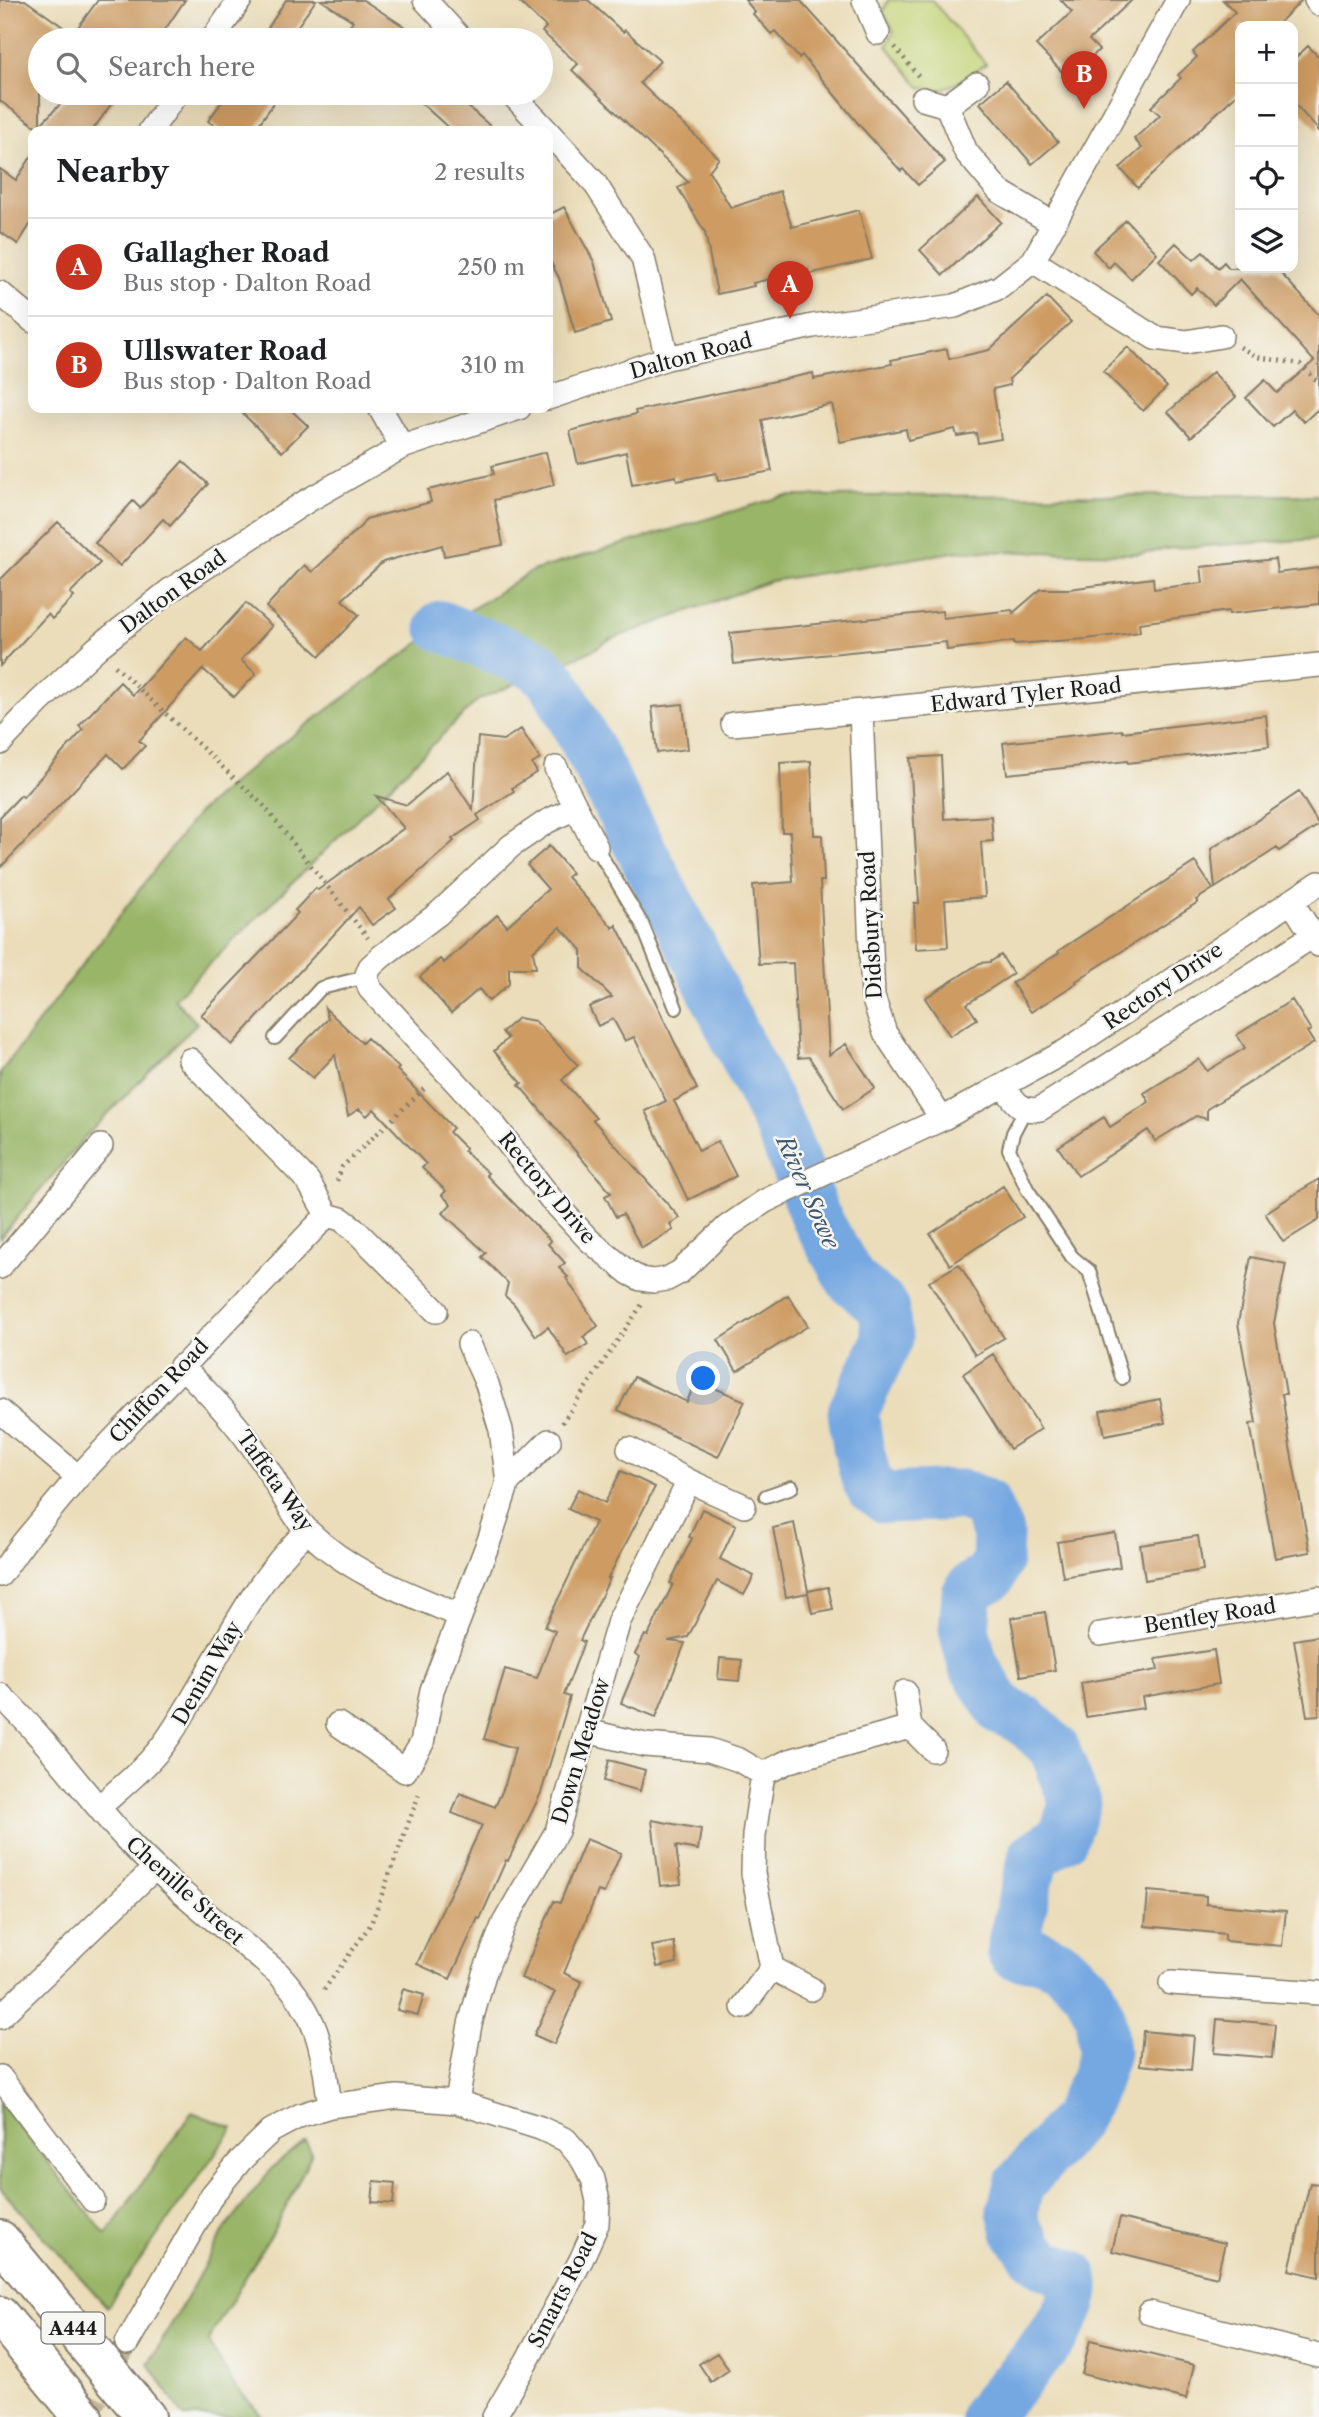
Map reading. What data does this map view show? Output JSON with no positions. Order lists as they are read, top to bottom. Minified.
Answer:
{"streets":{"highway":["A444"],"street":["Dalton Road","Edward Tyler Road","Didsbury Road","Rectory Drive","Chiffon Road","Taffeta Way","Bentley Road","Denim Way","Down Meadow","Chenille Street","Smarts Road"]},"crossings":[["Edward Tyler Road","Didsbury Road"],["Didsbury Road","Rectory Drive"],["Chiffon Road","Taffeta Way"],["Taffeta Way","Denim Way"],["Denim Way","Chenille Street"],["Down Meadow","Smarts Road"],["Chenille Street","Smarts Road"]],"water":["River Sowe"],"page":{"map_buttons":["+","−"],"search":"Search here","pins":["B","A"],"heading":["Nearby","2 results"],"list":[{"mark":"A","name":"Gallagher Road","note":"Bus stop · Dalton Road","value":"250 m"},{"mark":"B","name":"Ullswater Road","note":"Bus stop · Dalton Road","value":"310 m"}]}}
